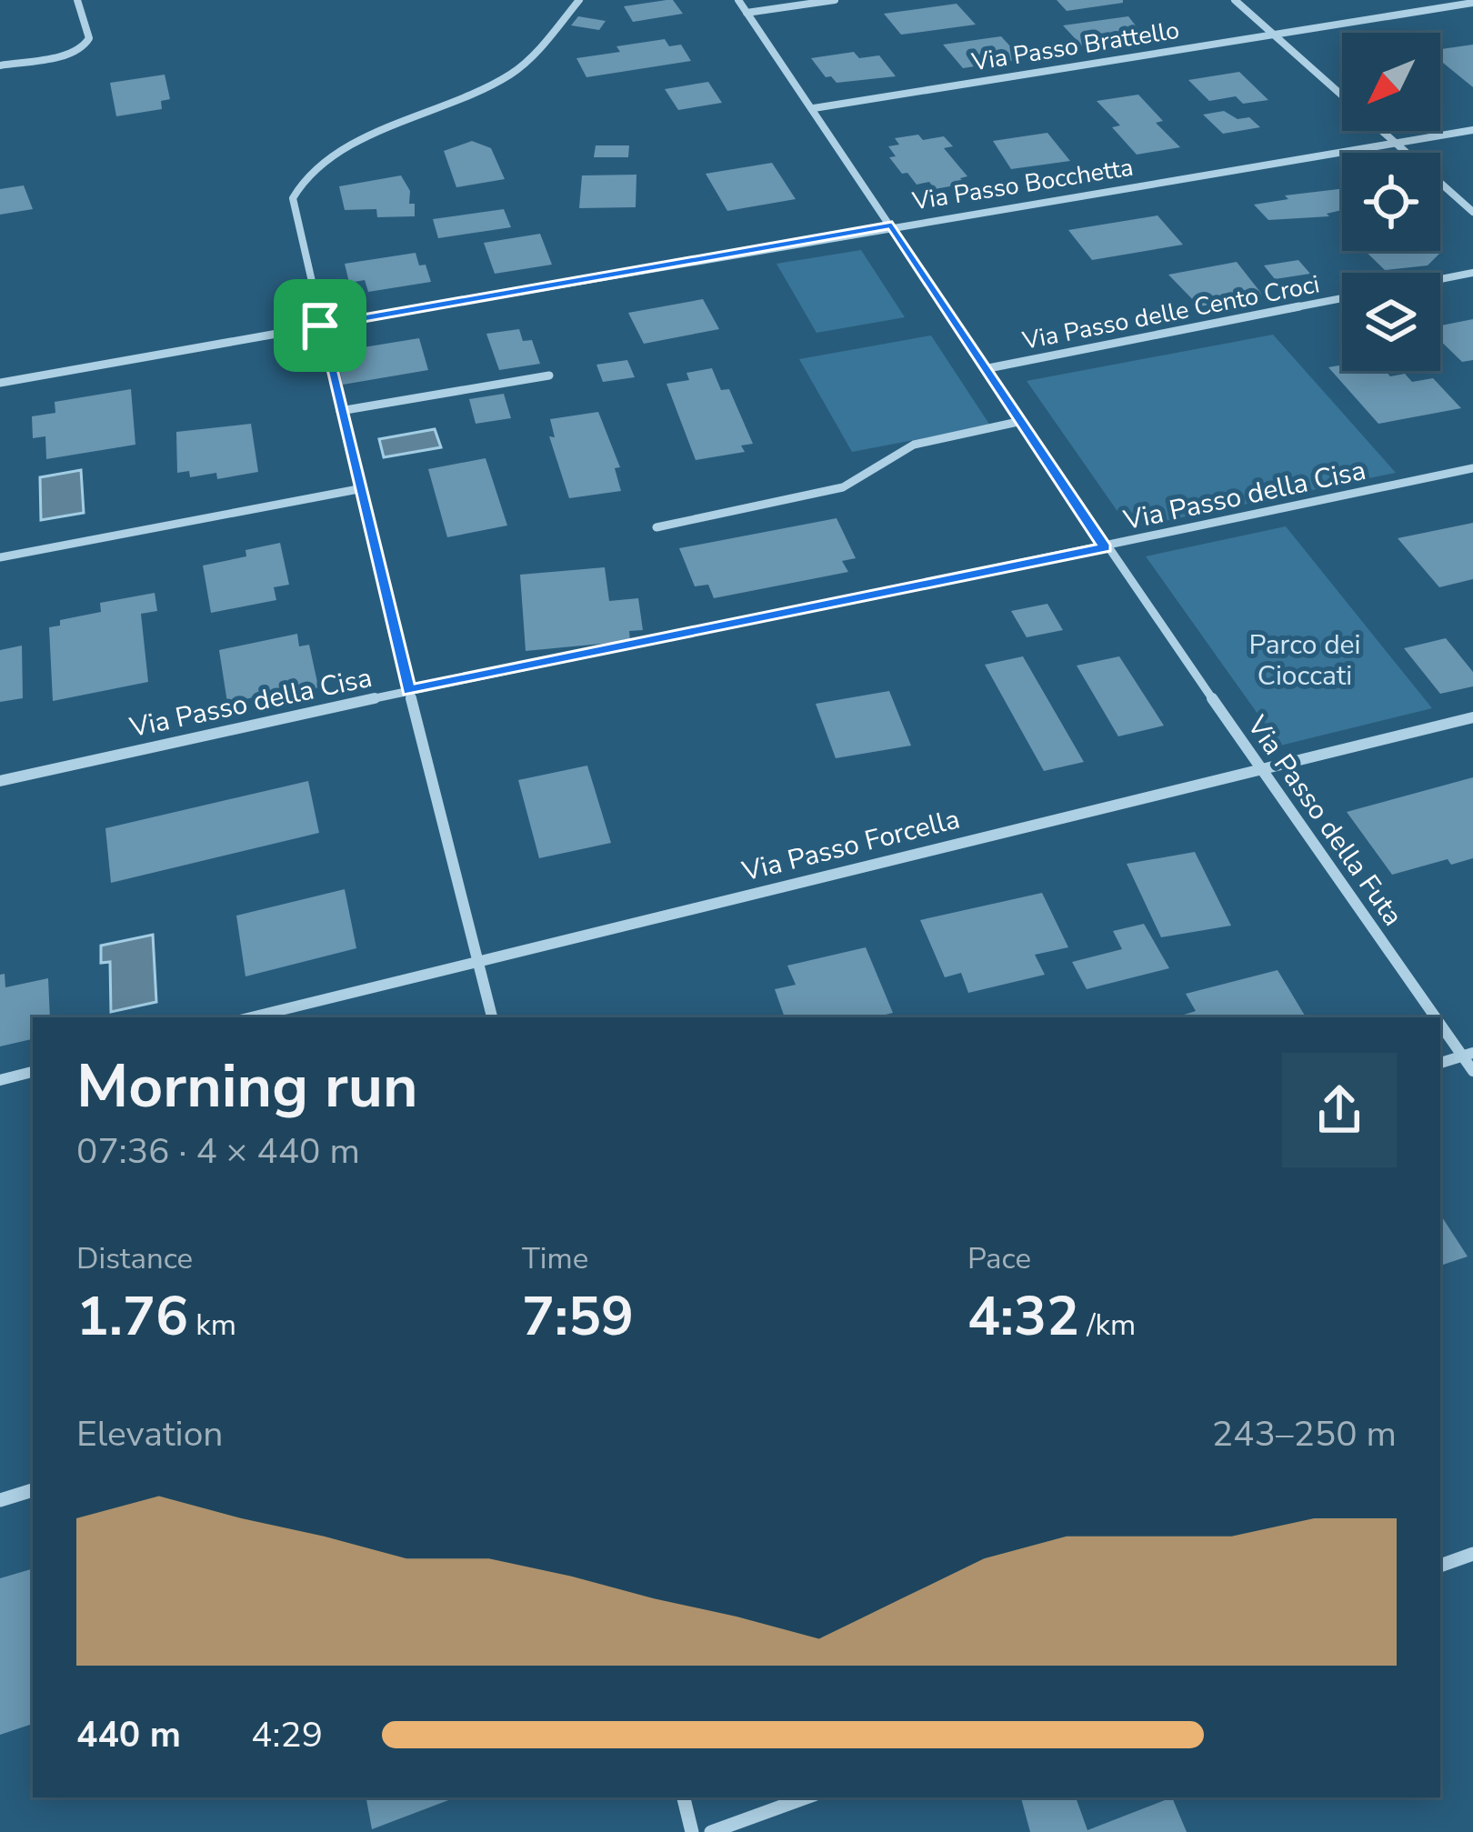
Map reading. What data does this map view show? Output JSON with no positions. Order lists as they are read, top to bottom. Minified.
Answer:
{"streets":{"street":["Via Passo Brattello","Via Passo Bocchetta","Via Passo delle Cento Croci","Via Passo della Cisa","Via Passo della Futa","Via Passo Forcella"]},"crossings":[["Via Passo Brattello","Via Passo della Futa"],["Via Passo Bocchetta","Via Passo della Futa"],["Via Passo delle Cento Croci","Via Passo della Futa"],["Via Passo della Cisa","Via Passo della Futa"],["Via Passo della Futa","Via Passo Forcella"]],"parks":["Parco dei Cioccati"],"north":"bottom left","page":{"heading":["Morning run","07:36 · 4 × 440 m"],"stats":[["Distance","1.76 km"],["Time","7:59"],["Pace","4:32 /km"]],"chart":["Elevation","243–250 m"],"list":[{"name":"440 m","note":"4:29"}]}}
